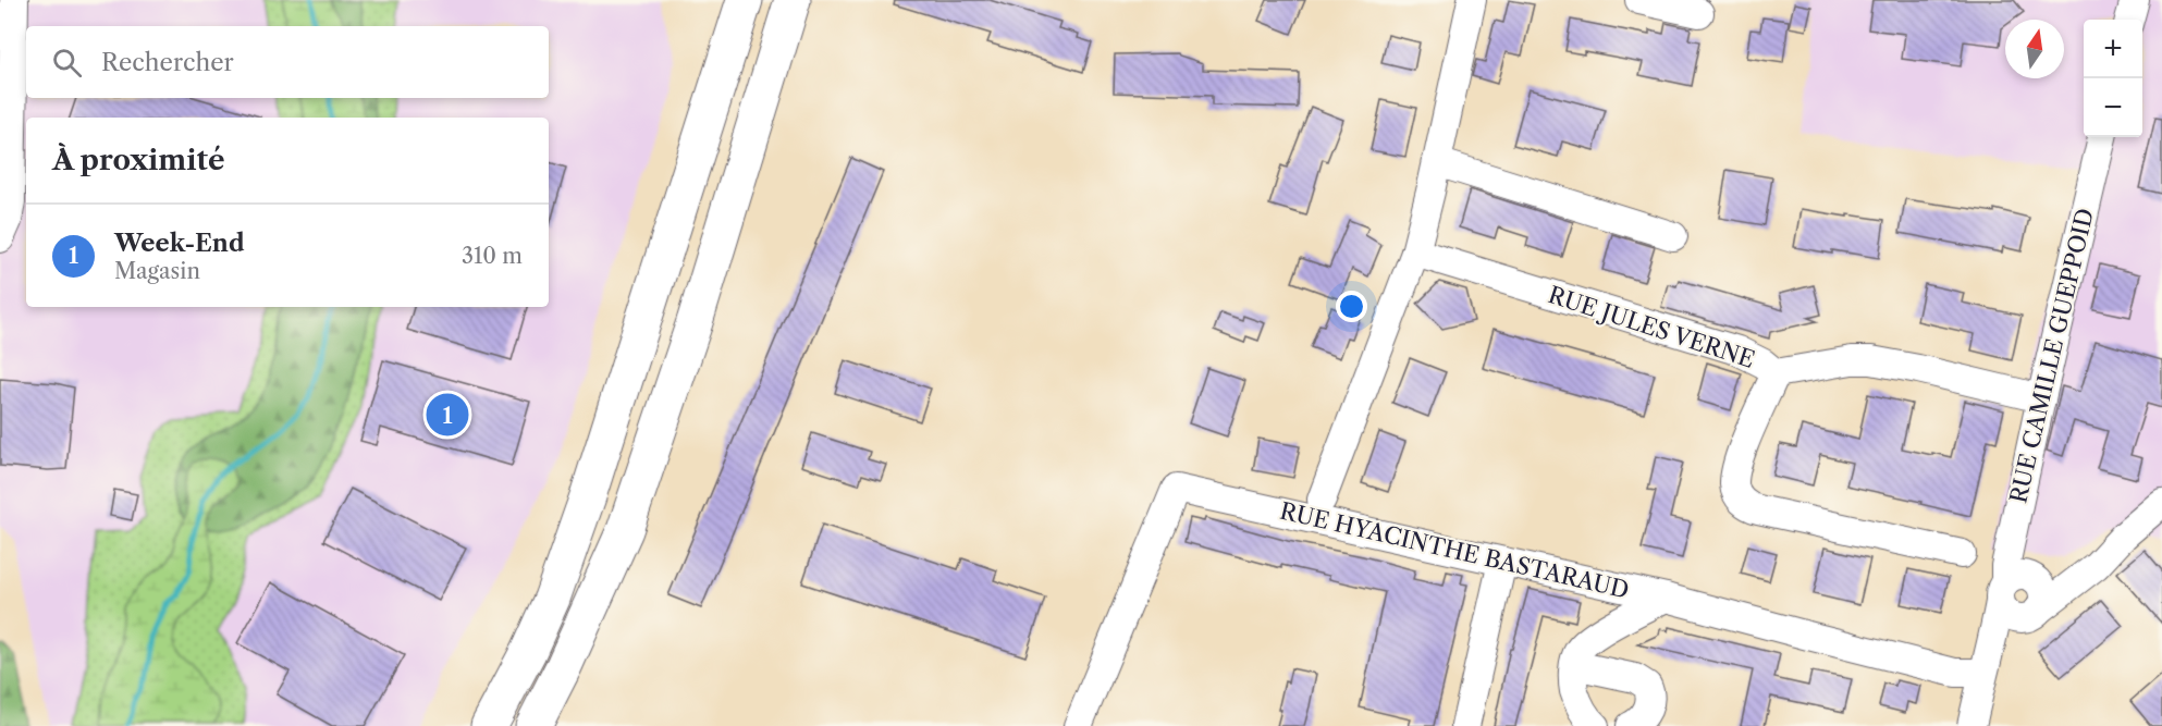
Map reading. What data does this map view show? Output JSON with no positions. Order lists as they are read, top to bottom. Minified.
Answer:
{"streets":{"street":["RUE JULES VERNE","RUE CAMILLE GUEPPOID","RUE HYACINTHE BASTARAUD"]},"crossings":[["RUE JULES VERNE","RUE CAMILLE GUEPPOID"],["RUE CAMILLE GUEPPOID","RUE HYACINTHE BASTARAUD"]],"north":"top","page":{"map_buttons":["+","−"],"search":"Rechercher","heading":"À proximité","list":[{"mark":"1","name":"Week-End","note":"Magasin","value":"310 m"}],"pins":"1"}}
